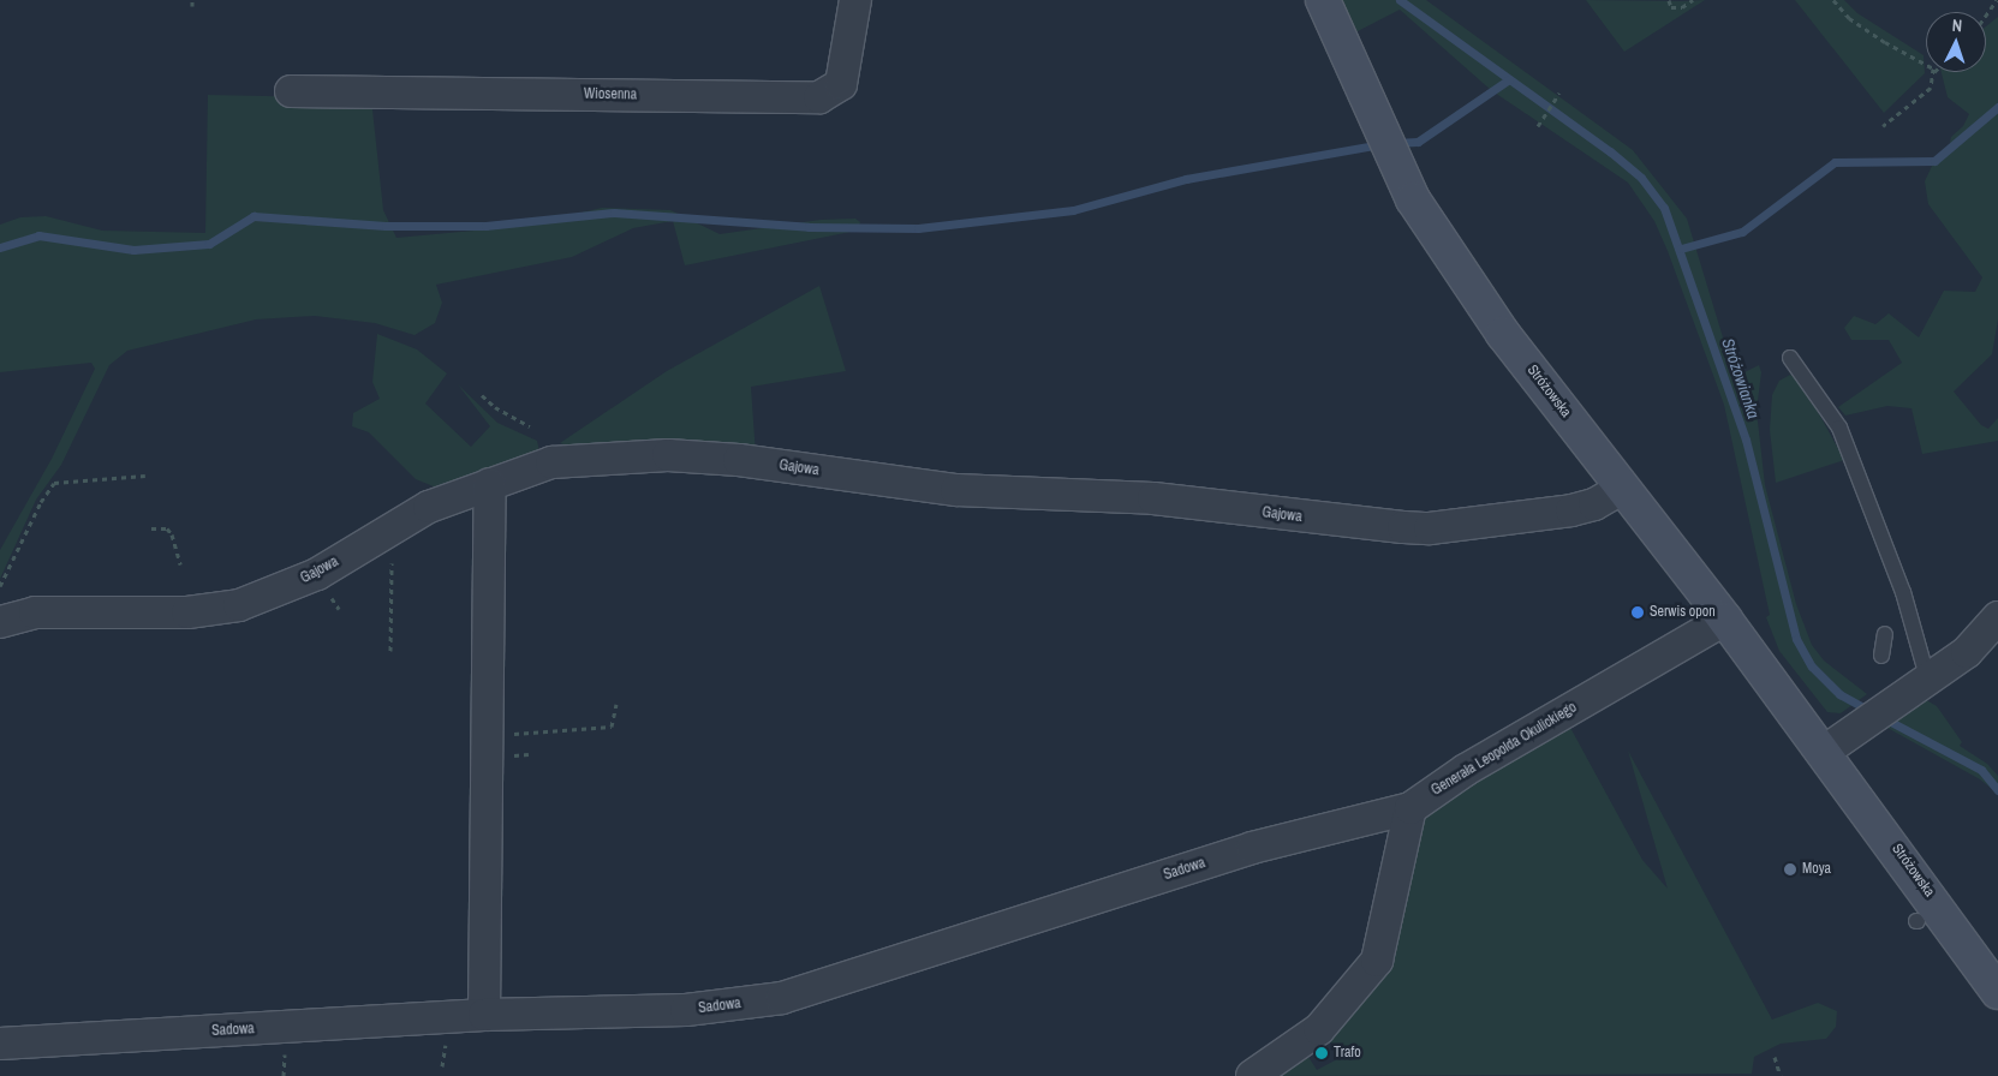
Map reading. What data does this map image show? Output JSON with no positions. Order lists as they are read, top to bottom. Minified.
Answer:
{"streets":{"main road":["Stróżowska"],"street":["Wiosenna","Gajowa","Generała Leopolda Okulickiego","Sadowa"]},"crossings":[["Stróżowska","Gajowa"],["Stróżowska","Generała Leopolda Okulickiego"],["Generała Leopolda Okulickiego","Sadowa"]],"water":["Stróżowianka"],"places":["Serwis opon","Moya","Trafo"],"north":"top"}
